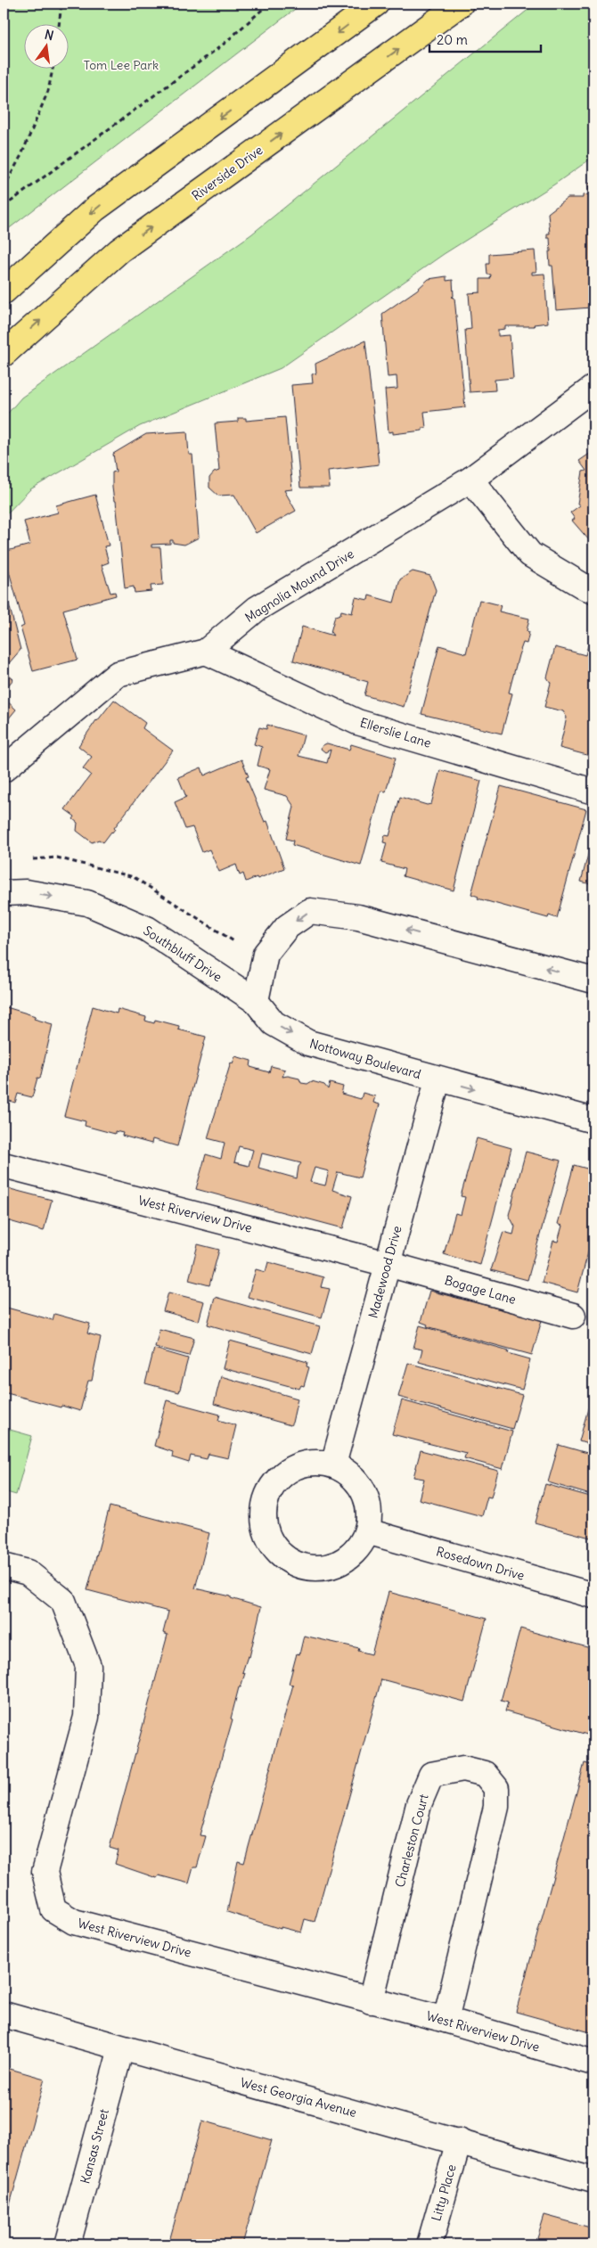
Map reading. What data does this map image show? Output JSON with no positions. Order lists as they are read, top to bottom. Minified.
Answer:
{"streets":{"main road":["Riverside Drive"],"street":["Magnolia Mound Drive","Ellerslie Lane","Southbluff Drive","Nottoway Boulevard","West Riverview Drive","Madewood Drive","Bogage Lane","Rosedown Drive","Charleston Court","West Georgia Avenue","Kansas Street","Litty Place"]},"crossings":[["Magnolia Mound Drive","Ellerslie Lane"],["Southbluff Drive","Nottoway Boulevard"],["Nottoway Boulevard","Madewood Drive"],["West Riverview Drive","Madewood Drive"],["West Riverview Drive","Bogage Lane"],["West Riverview Drive","Charleston Court"],["Madewood Drive","Bogage Lane"],["Madewood Drive","Rosedown Drive"],["West Georgia Avenue","Kansas Street"],["West Georgia Avenue","Litty Place"]],"one_way":["Southbluff Drive","Nottoway Boulevard"],"parks":["Tom Lee Park"],"scale_bar":"20 m","north":"top"}
